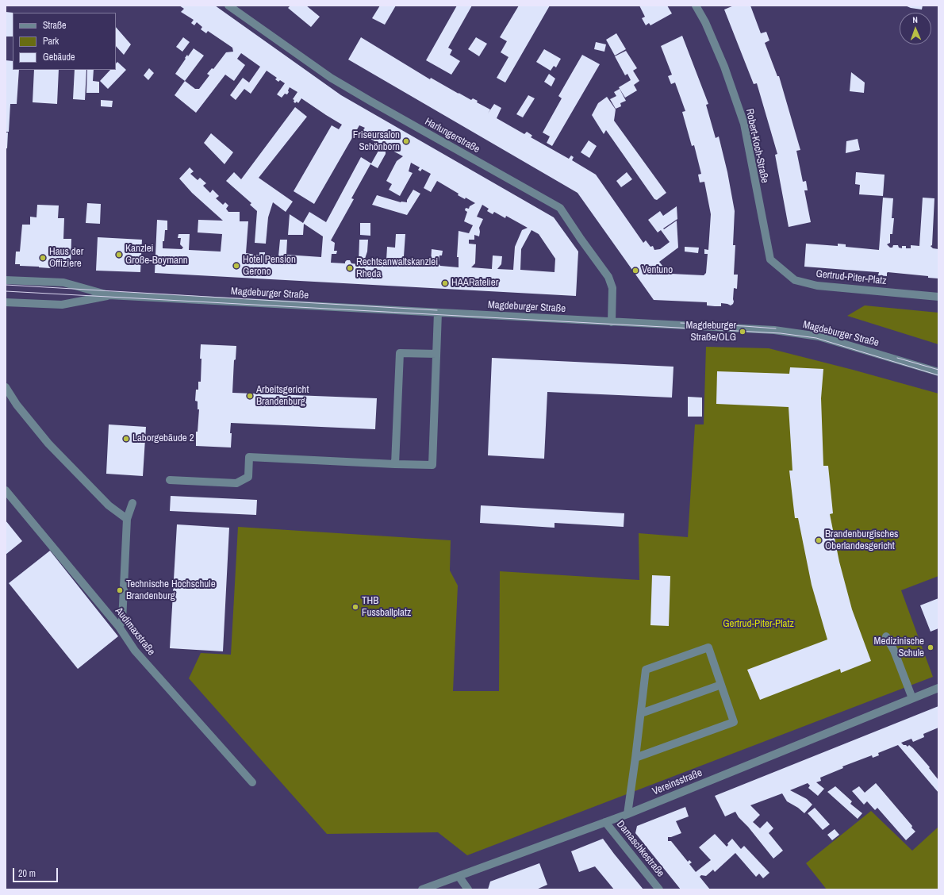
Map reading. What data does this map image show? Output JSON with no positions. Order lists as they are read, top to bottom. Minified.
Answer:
{"streets":{"street":["Harlungerstraße","Robert-Koch-Straße","Gertrud-Piter-Platz","Magdeburger Straße","Audimaxstraße","Vereinsstraße","Damaschkestraße"]},"crossings":[["Harlungerstraße","Magdeburger Straße"],["Robert-Koch-Straße","Gertrud-Piter-Platz"],["Vereinsstraße","Damaschkestraße"]],"parks":["Gertrud-Piter-Platz"],"places":["Friseursalon Schönborn","Kanzlei Große-Boymann","Haus der Offiziere","Hotel Pension Gerono","Rechtsanwaltskanzlei Rheda","Ventuno","HAARatelier","Magdeburger Straße/OLG","Arbeitsgericht Brandenburg","Laborgebäude 2","Brandenburgisches Oberlandesgericht","Technische Hochschule Brandenburg","THB Fussballplatz","Medizinische Schule"],"legend":["Straße","Park","Gebäude"],"scale_bar":"20 m","north":"top"}
